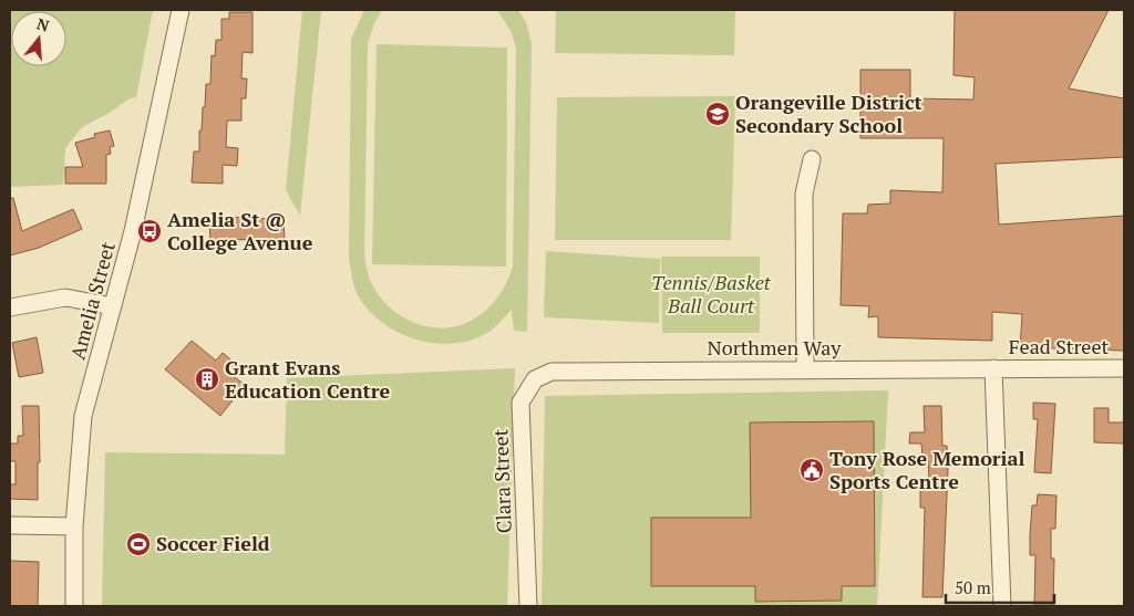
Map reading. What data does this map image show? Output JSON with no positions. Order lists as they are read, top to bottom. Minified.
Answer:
{"streets":{"street":["Amelia Street","Fead Street","Northmen Way","Clara Street"]},"crossings":[["Fead Street","Northmen Way"],["Northmen Way","Clara Street"]],"parks":["Tennis/Basket Ball Court"],"places":{"school or university":["Orangeville District Secondary School"],"bus stop":["Amelia St @ College Avenue"],"building":["Grant Evans Education Centre"],"public building":["Tony Rose Memorial Sports Centre"],"sports":["Soccer Field"]},"scale_bar":"50 m","north":"top"}
